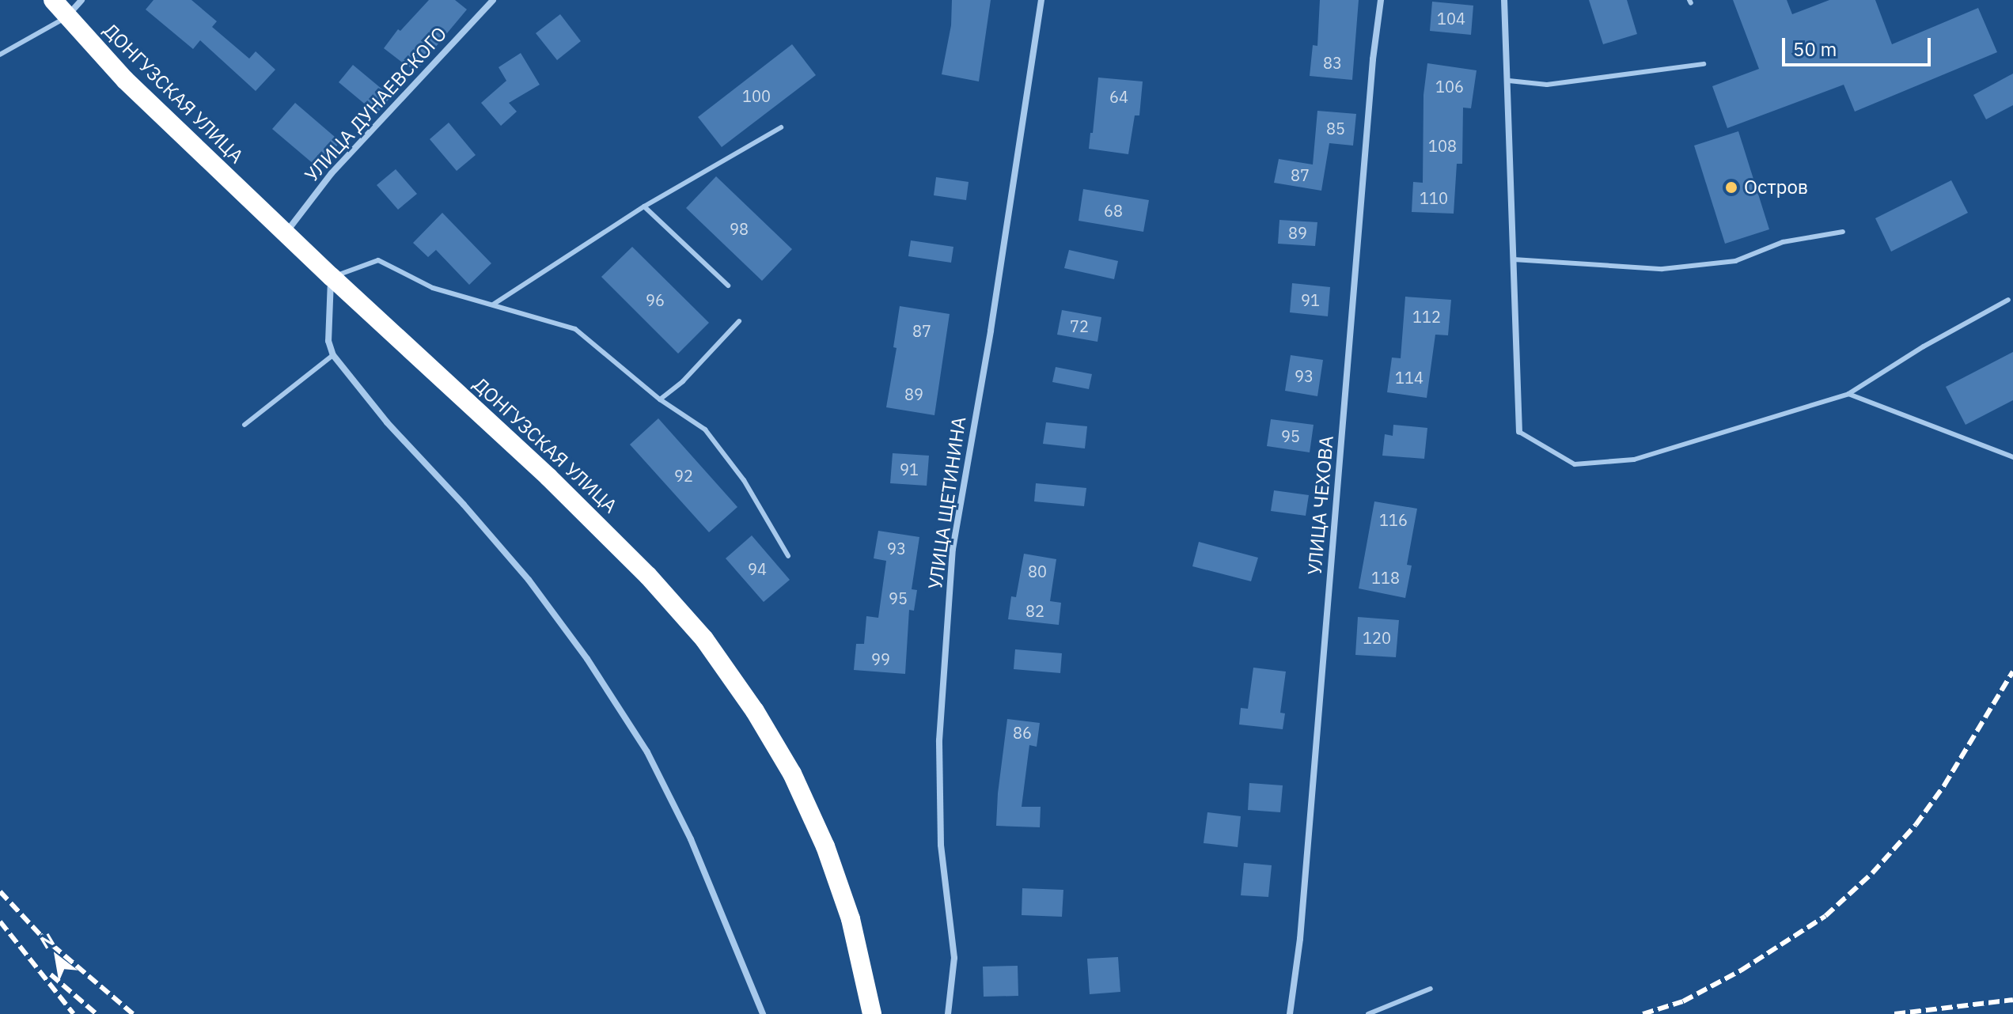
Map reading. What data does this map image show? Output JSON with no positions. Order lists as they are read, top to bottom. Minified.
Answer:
{"streets":{"highway":["ДОНГУЗСКАЯ УЛИЦА"],"street":["УЛИЦА ДУНАЕВСКОГО","УЛИЦА ЩЕТИНИНА","УЛИЦА ЧЕХОВА"]},"crossings":[["ДОНГУЗСКАЯ УЛИЦА","УЛИЦА ДУНАЕВСКОГО"]],"places":["Остров"],"house_numbers":["104","83","106","100","64","85","108","87","110","68","98","89","96","91","112","72","87","93","114","89","95","91","92","116","93","94","80","118","95","82","120","99","86"],"scale_bar":"50 m","north":"top left"}
